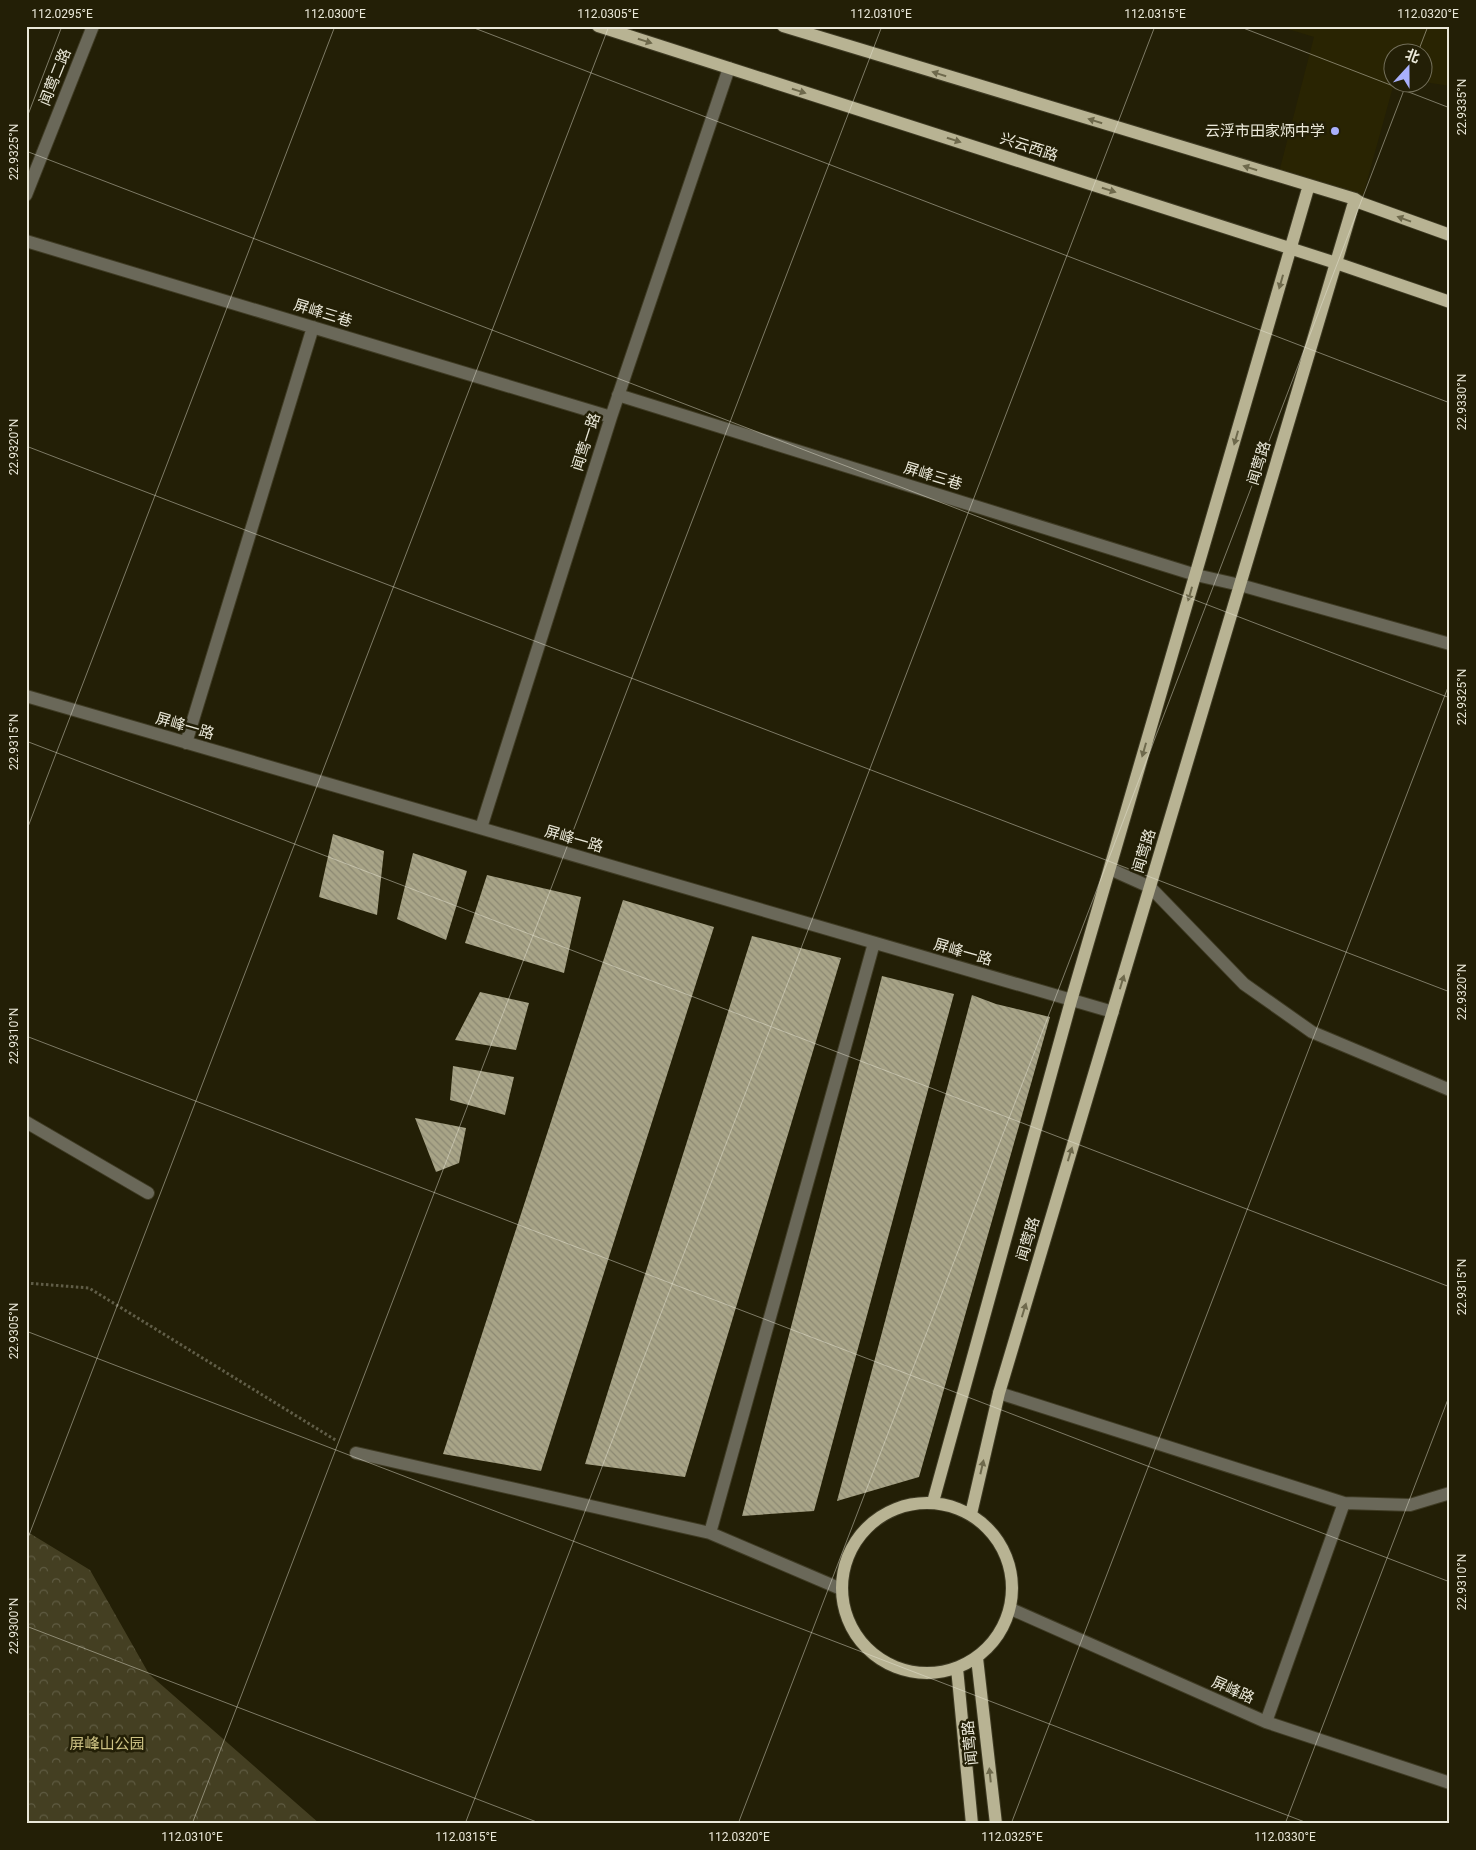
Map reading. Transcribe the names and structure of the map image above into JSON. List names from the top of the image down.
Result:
{
  "streets": {
    "main road": ["兴云西路", "闻莺路"],
    "street": [
      "闻莺二路",
      "屏峰三巷",
      "闻莺一路",
      "屏峰一路",
      "屏峰路"
    ]
  },
  "crossings": [
    ["兴云西路", "闻莺一路"],
    ["兴云西路", "闻莺路"],
    ["屏峰三巷", "闻莺一路"],
    ["屏峰三巷", "闻莺路"],
    ["闻莺一路", "屏峰一路"],
    ["闻莺路", "屏峰一路"],
    ["闻莺路", "屏峰路"]
  ],
  "parks": ["屏峰山公园"],
  "places": ["云浮市田家炳中学"],
  "north": "top",
  "coordinates": [
    "112.0295°E",
    "112.0300°E",
    "112.0305°E",
    "112.0310°E",
    "112.0315°E",
    "112.0320°E",
    "22.9335°N",
    "22.9325°N",
    "22.9330°N",
    "22.9320°N",
    "22.9315°N",
    "22.9310°N",
    "22.9305°N",
    "22.9300°N",
    "112.0325°E",
    "112.0330°E"
  ]
}
